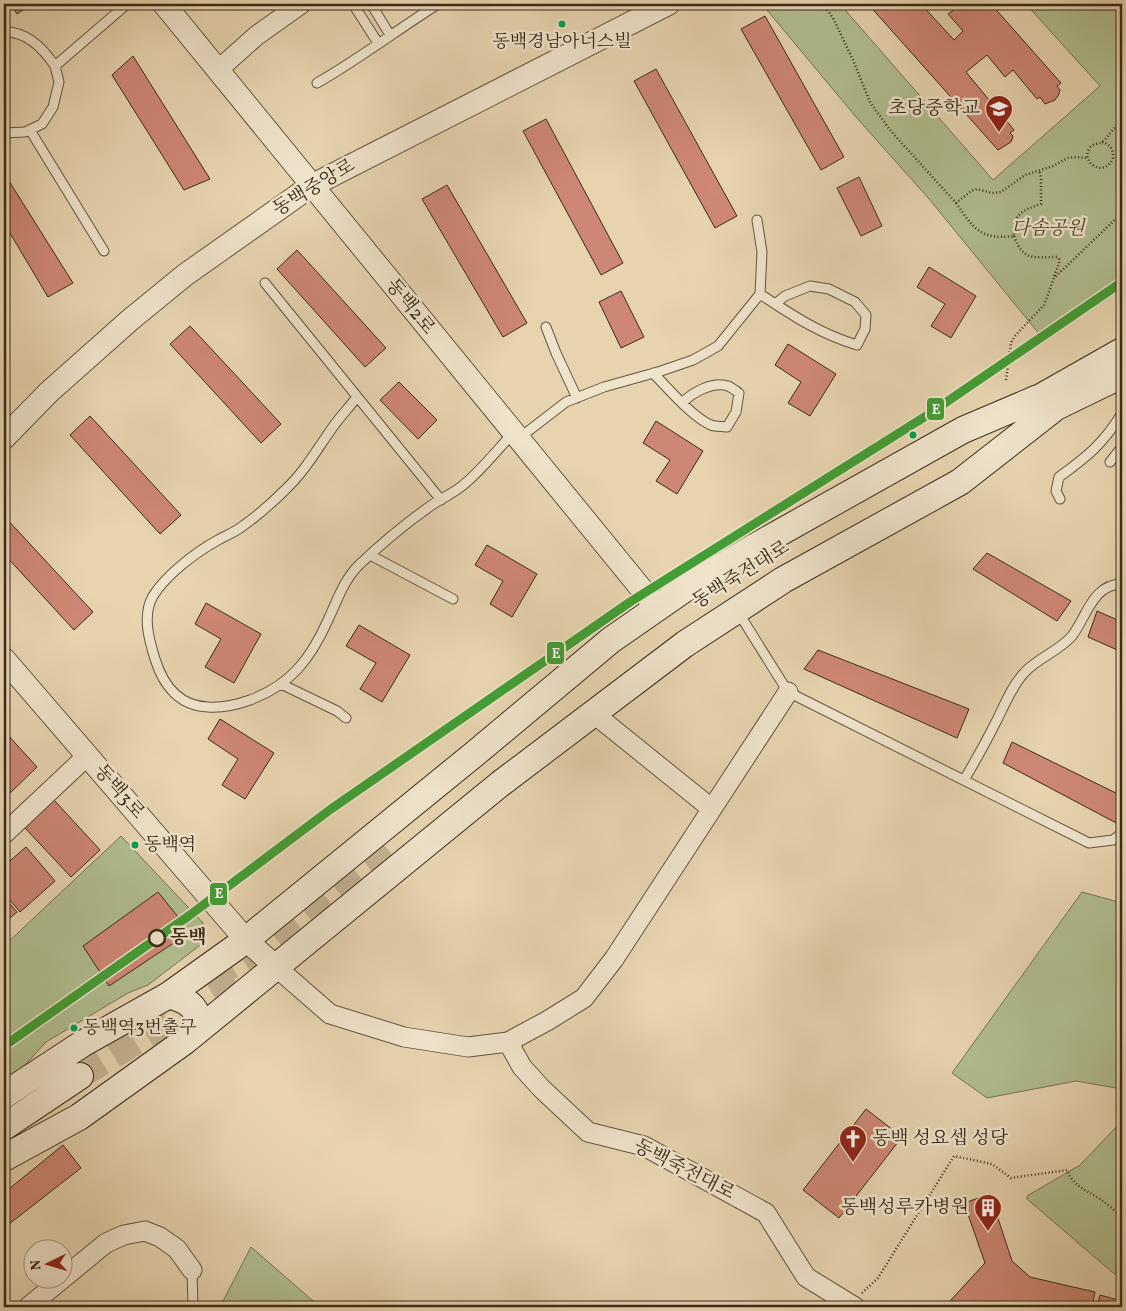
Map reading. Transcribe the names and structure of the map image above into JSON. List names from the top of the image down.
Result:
{
  "streets": {
    "main road": ["동백죽전대로"],
    "street": ["동백중앙로", "동백2로", "동백3로"]
  },
  "crossings": [
    ["동백중앙로", "동백2로"]
  ],
  "parks": ["다솜공원"],
  "places": {
    "other": [
      "동백경남아너스빌",
      "동백역",
      "동백",
      "동백역3번출구"
    ],
    "school or university": ["초당중학교"],
    "church": ["동백 성요셉 성당"],
    "building": ["동백성루카병원"]
  },
  "lines": ["transit line E"],
  "north": "left"
}
